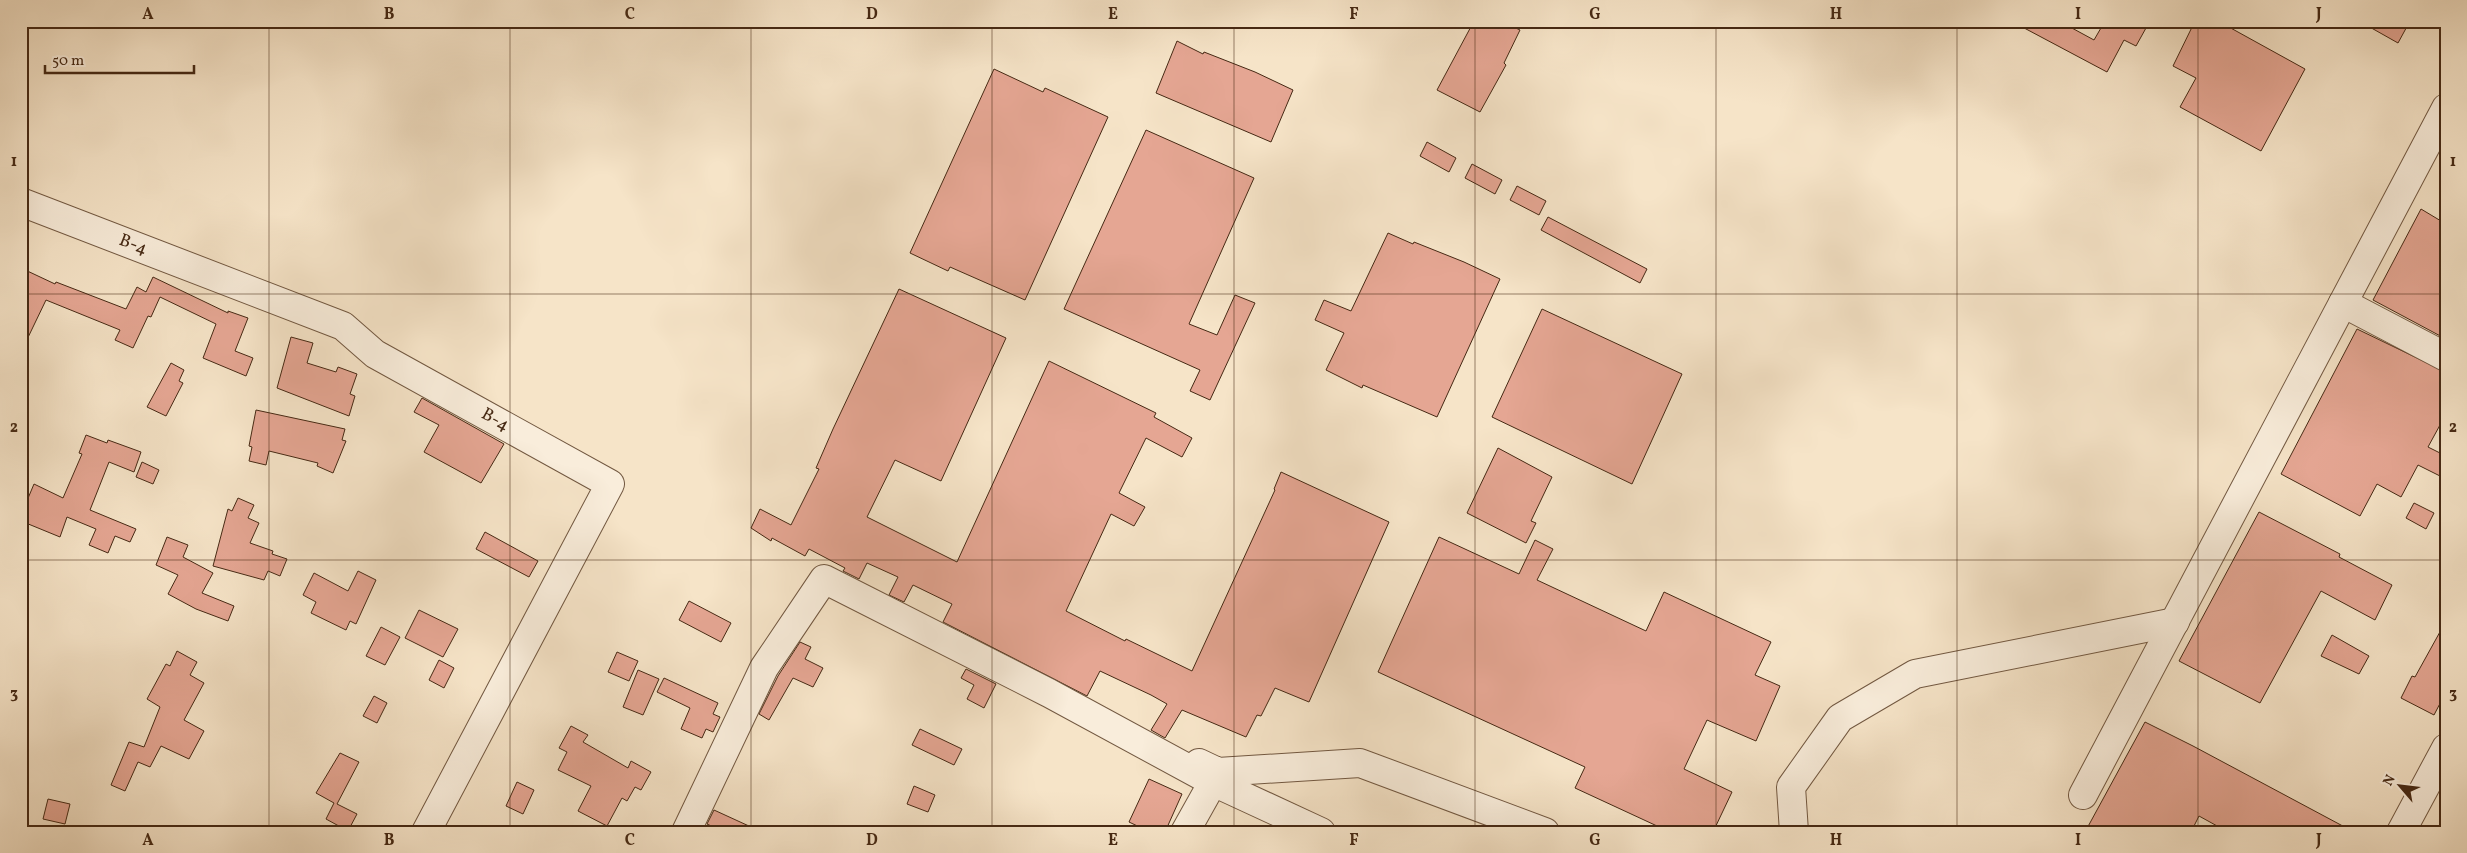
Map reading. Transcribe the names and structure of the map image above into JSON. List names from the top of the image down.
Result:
{
  "streets": {
    "street": ["B-4"]
  },
  "scale_bar": "50 m",
  "north": "top left",
  "grid": {
    "columns": [
      "A",
      "B",
      "C",
      "D",
      "E",
      "F",
      "G",
      "H",
      "I",
      "J"
    ],
    "rows": ["1", "2", "3"]
  }
}
